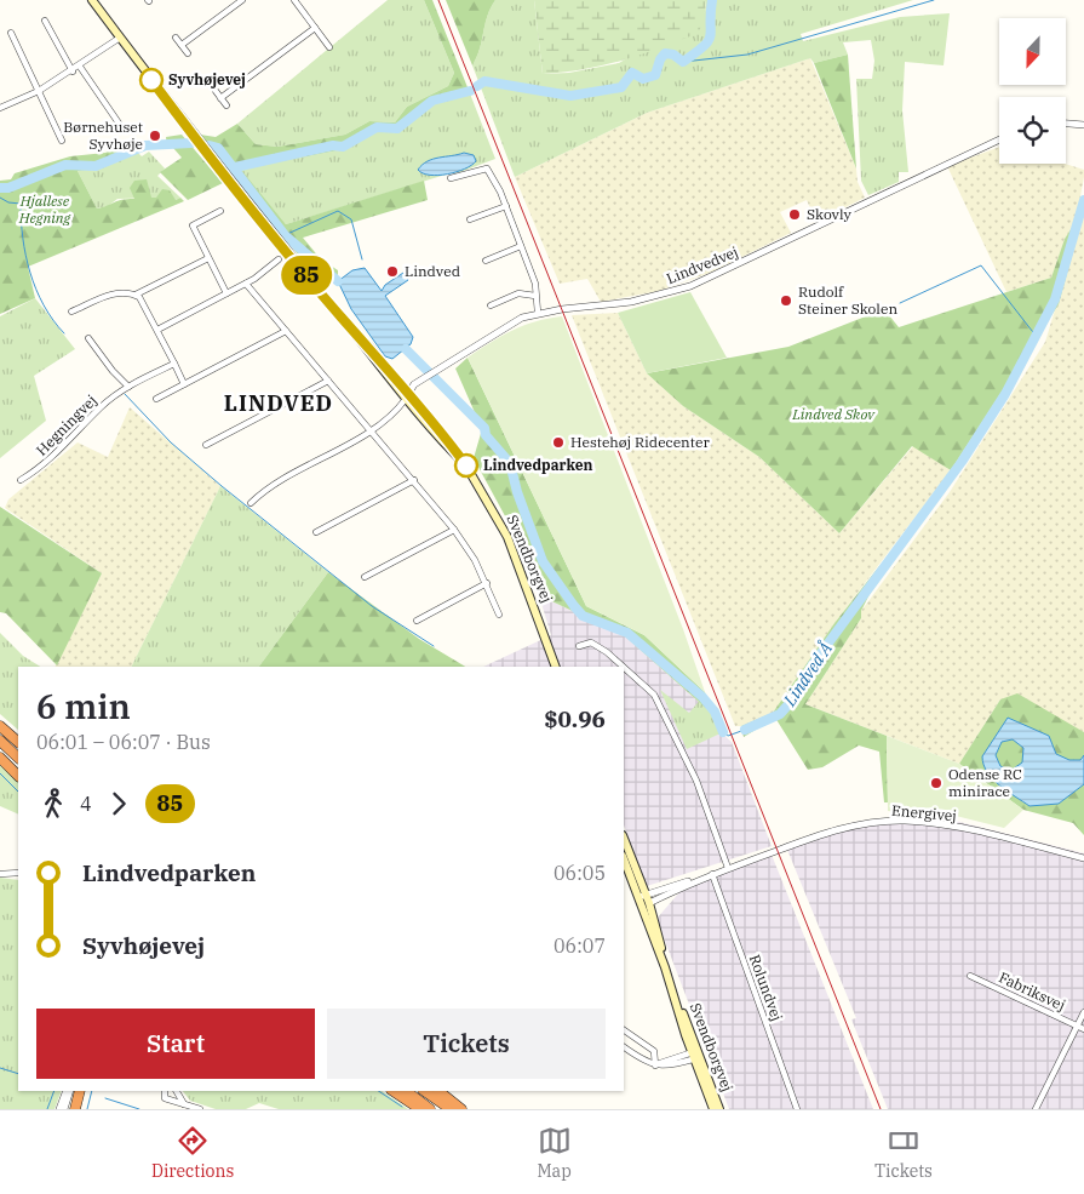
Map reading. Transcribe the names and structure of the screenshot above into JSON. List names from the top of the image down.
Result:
{
  "streets": {
    "main road": ["Svendborgvej"],
    "street": [
      "Lindvedvej",
      "Hegningvej",
      "Energivej",
      "Rolundvej",
      "Fabriksvej"
    ]
  },
  "crossings": [
    ["Lindvedvej", "Svendborgvej"],
    ["Svendborgvej", "Energivej"],
    ["Energivej", "Rolundvej"]
  ],
  "districts": ["LINDVED"],
  "water": ["Lindved Å"],
  "parks": ["Hjallese Hegning", "Lindved Skov"],
  "places": [
    "Syvhøjevej",
    "Børnehuset Syvhøje",
    "Skovly",
    "Lindved",
    "Rudolf Steiner Skolen",
    "Hestehøj Ridecenter",
    "Lindvedparken",
    "Odense RC minirace"
  ],
  "lines": ["bus line 85"],
  "north": "bottom",
  "page": {
    "on_map": "85",
    "heading": ["6 min", "06:01 – 06:07 · Bus", "$0.96"],
    "legs": ["4", "85"],
    "list": [
      {
        "name": "Lindvedparken",
        "value": "06:05"
      },
      {
        "name": "Syvhøjevej",
        "value": "06:07"
      }
    ],
    "buttons": ["Start", "Tickets"],
    "tabs": ["Directions", "Map", "Tickets"]
  }
}
